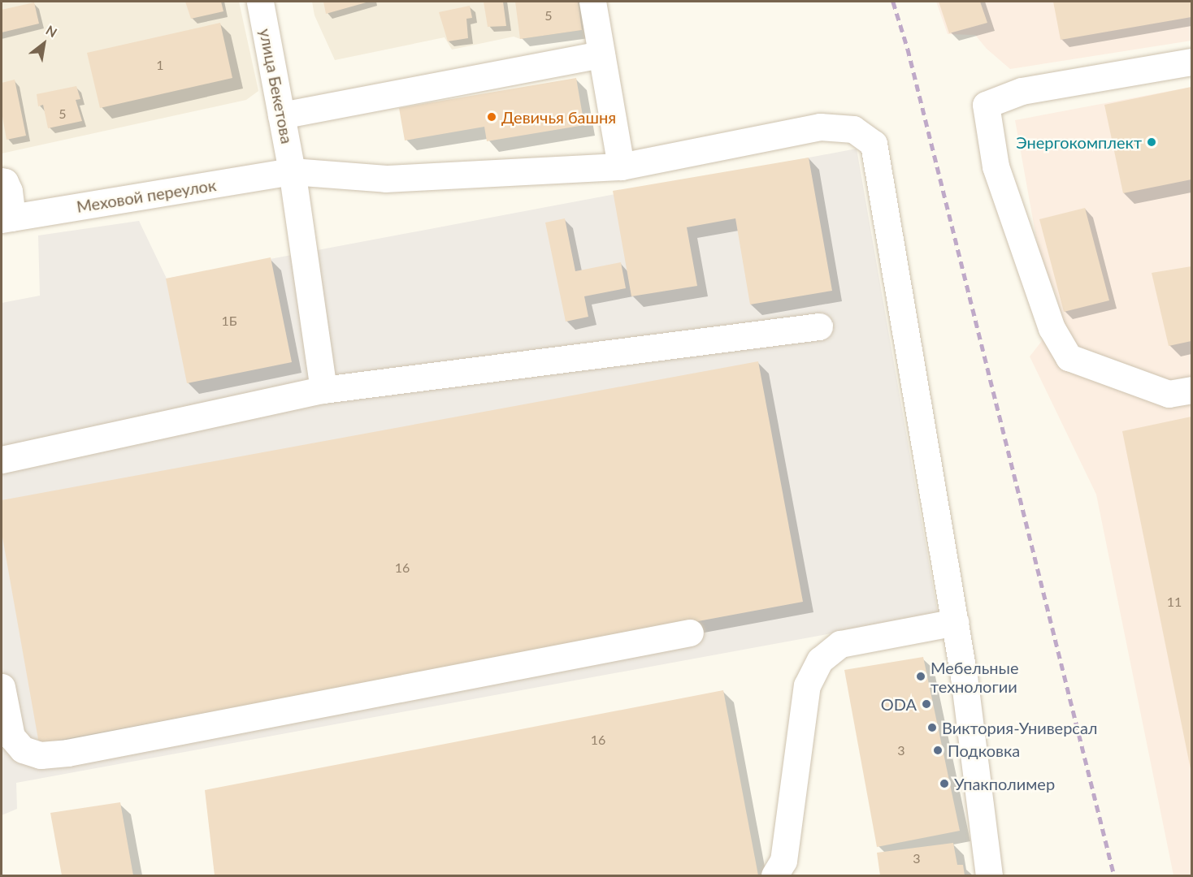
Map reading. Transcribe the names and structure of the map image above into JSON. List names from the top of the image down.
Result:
{
  "streets": {
    "street": ["улица Бекетова", "Меховой переулок"]
  },
  "crossings": [
    ["улица Бекетова", "Меховой переулок"]
  ],
  "places": [
    "Девичья башня",
    "Энергокомплект",
    "Мебельные технологии",
    "ODA",
    "Виктория-Универсал",
    "Подковка",
    "Упакполимер"
  ],
  "house_numbers": [
    "5",
    "1",
    "5",
    "1Б",
    "16",
    "11",
    "16",
    "3",
    "3"
  ],
  "north": "top right"
}
